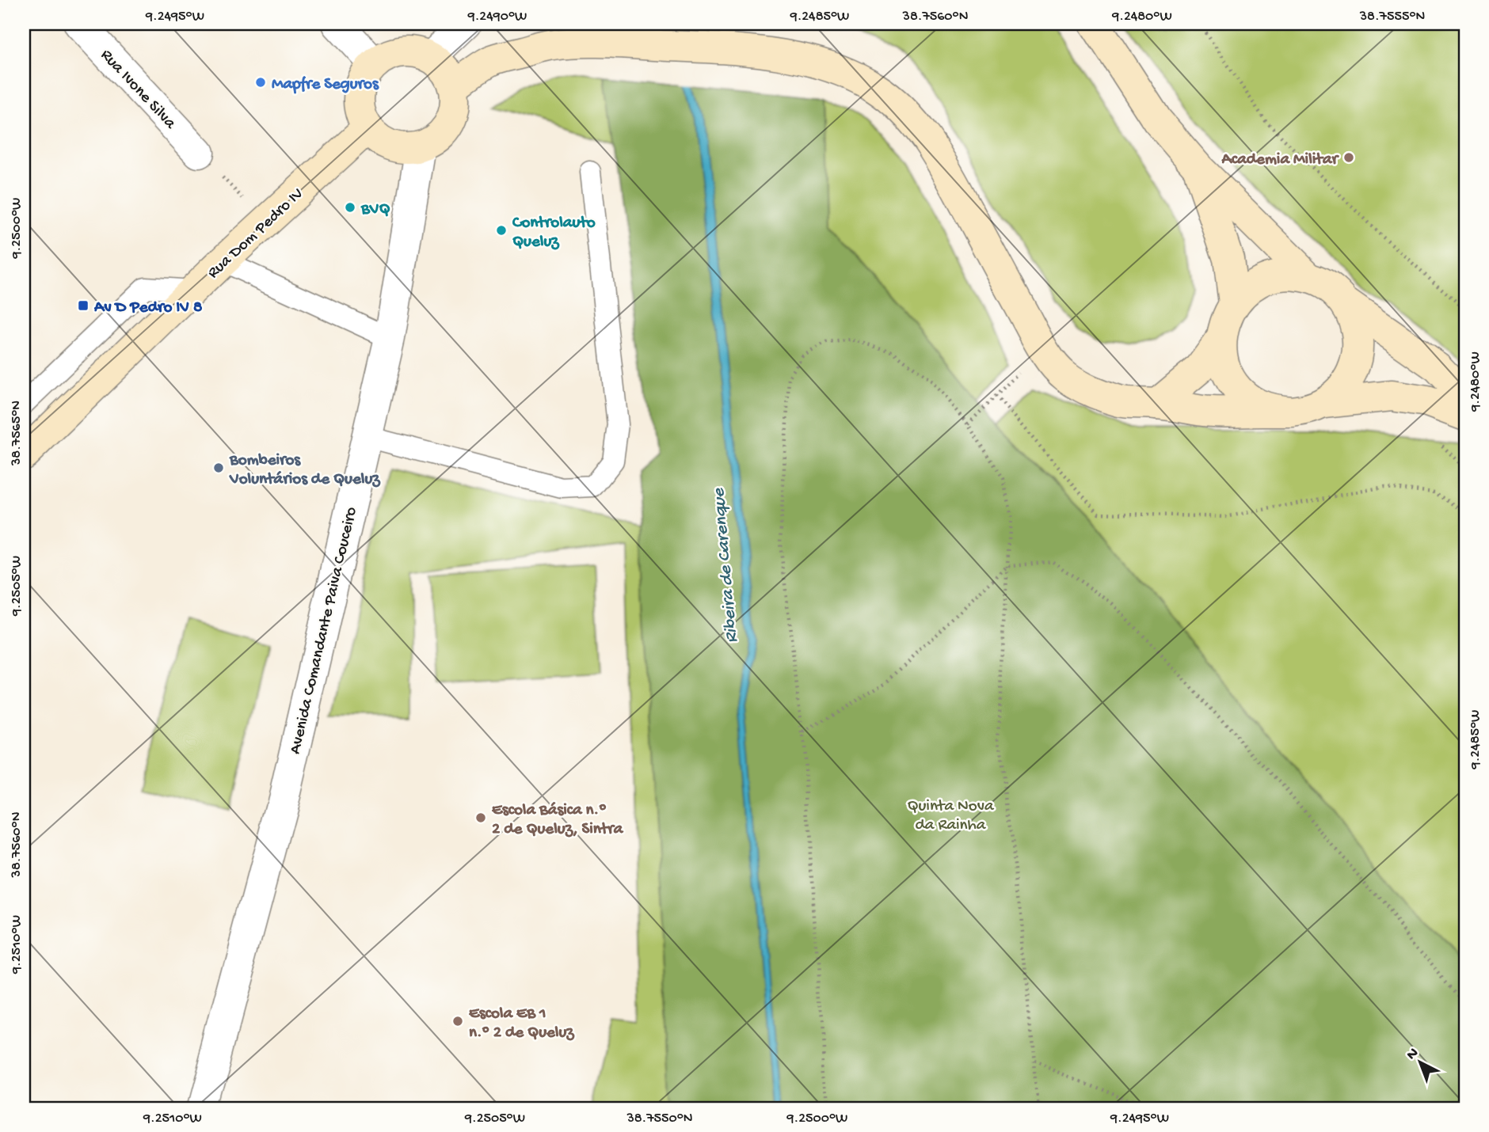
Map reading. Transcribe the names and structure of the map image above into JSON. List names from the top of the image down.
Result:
{
  "streets": {
    "street": ["Rua Ivone Silva", "Rua Dom Pedro IV", "Avenida Comandante Paiva Couceiro"]
  },
  "crossings": [
    ["Rua Dom Pedro IV", "Avenida Comandante Paiva Couceiro"]
  ],
  "water": ["Ribeira de Carenque"],
  "parks": ["Quinta Nova da Rainha"],
  "places": {
    "other": [
      "Mapfre Seguros",
      "Academia Militar",
      "BVQ",
      "Controlauto Queluz",
      "Bombeiros Voluntários de Queluz",
      "Escola Básica n.º 2 de Queluz, Sintra",
      "Escola EB 1 n.º 2 de Queluz"
    ],
    "transit": ["Av D Pedro IV 8"]
  },
  "north": "top left",
  "coordinates": [
    "9.2495°W",
    "9.2490°W",
    "9.2485°W",
    "38.7560°N",
    "9.2480°W",
    "38.7555°N",
    "9.2500°W",
    "38.7565°N",
    "9.2505°W",
    "9.2510°W",
    "38.7550°N"
  ]
}
